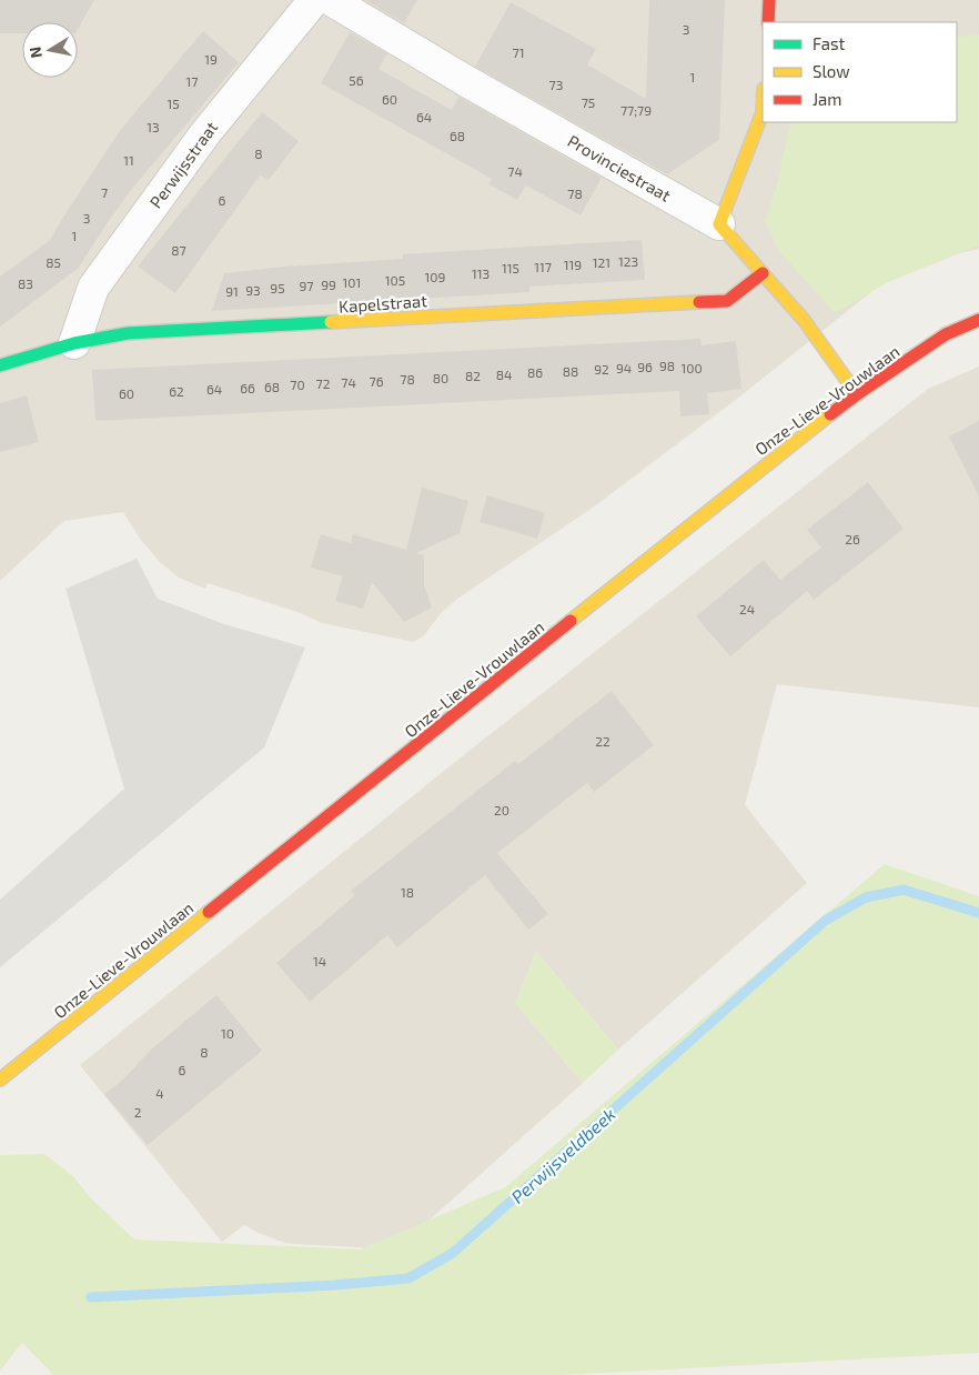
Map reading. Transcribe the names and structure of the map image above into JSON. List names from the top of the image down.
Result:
{
  "streets": {
    "main road": ["Provinciestraat", "Kapelstraat", "Onze-Lieve-Vrouwlaan"],
    "street": ["Perwijsstraat"]
  },
  "crossings": [
    ["Perwijsstraat", "Kapelstraat"],
    ["Provinciestraat", "Kapelstraat"],
    ["Provinciestraat", "Onze-Lieve-Vrouwlaan"]
  ],
  "water": ["Perwijsveldbeek"],
  "house_numbers": [
    "3",
    "71",
    "19",
    "1",
    "56",
    "17",
    "73",
    "60",
    "75",
    "15",
    "77;79",
    "64",
    "13",
    "68",
    "8",
    "11",
    "74",
    "7",
    "78",
    "6",
    "3",
    "1",
    "87",
    "123",
    "85",
    "121",
    "119",
    "117",
    "115",
    "113",
    "109",
    "105",
    "101",
    "83",
    "99",
    "97",
    "95",
    "93",
    "91",
    "98",
    "96",
    "94",
    "100",
    "92",
    "88",
    "86",
    "84",
    "82",
    "80",
    "78",
    "76",
    "74",
    "72",
    "70",
    "68",
    "66",
    "64",
    "62",
    "60",
    "26",
    "24",
    "22",
    "20",
    "18",
    "14",
    "10",
    "8",
    "6",
    "4",
    "2"
  ],
  "legend": ["Fast", "Slow", "Jam"],
  "north": "left"
}
